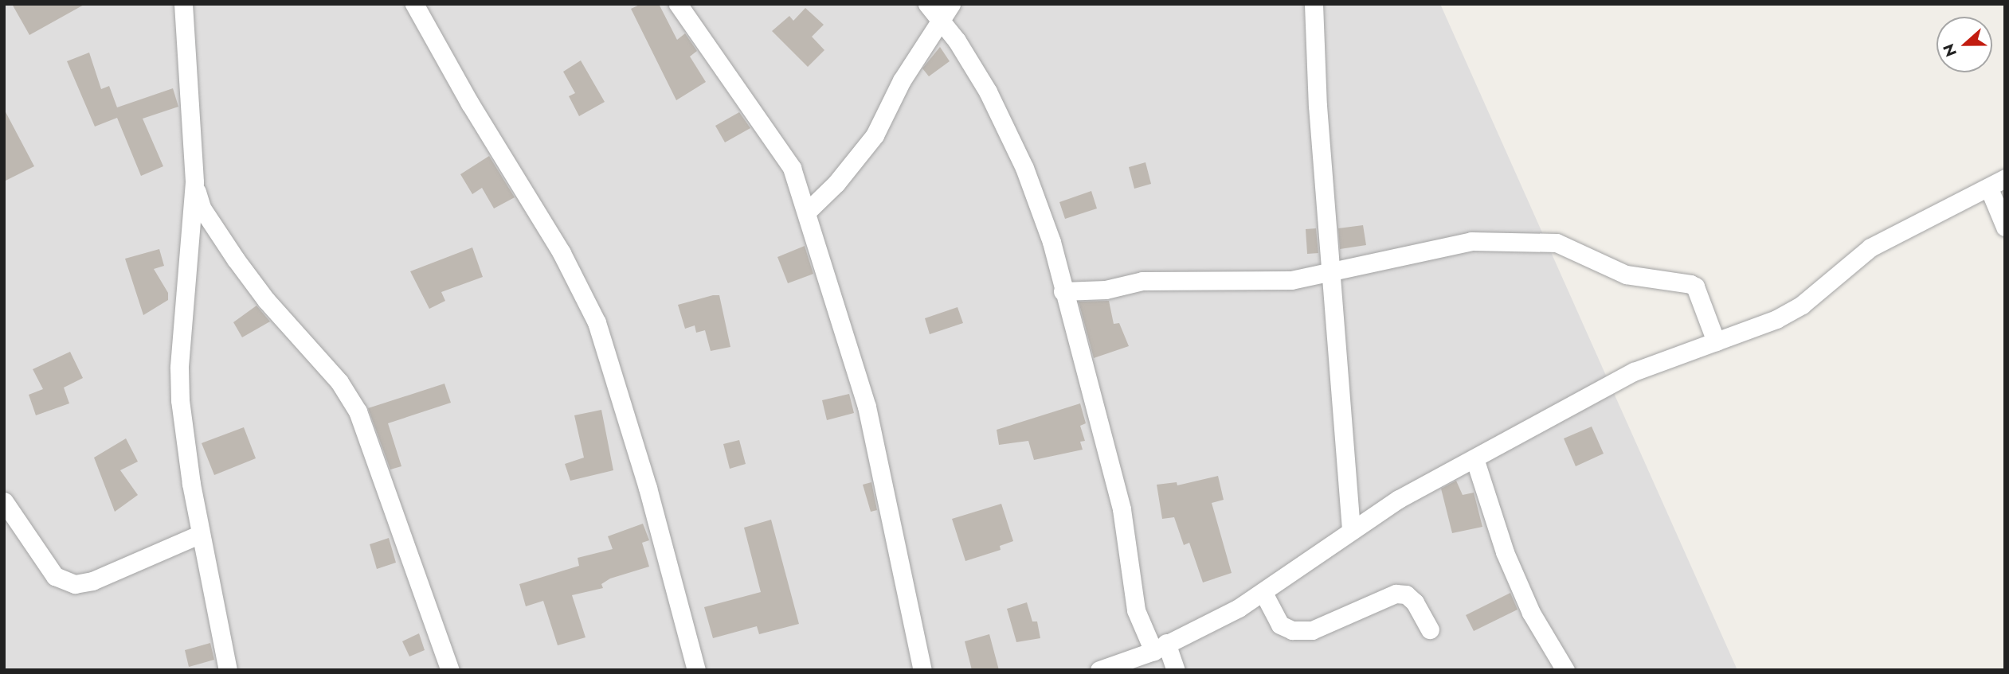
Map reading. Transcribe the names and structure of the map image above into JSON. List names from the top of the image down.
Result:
{
  "north": "left"
}
